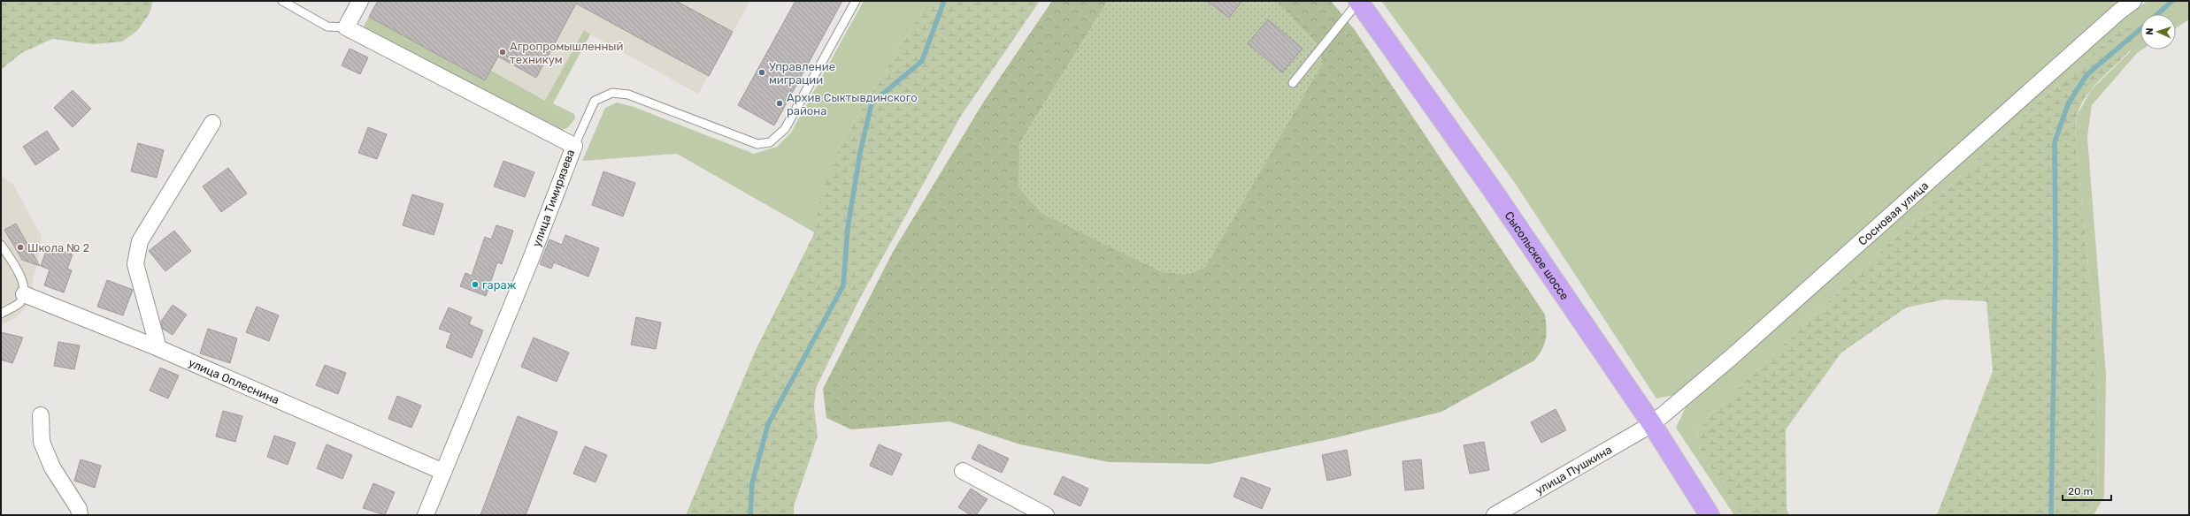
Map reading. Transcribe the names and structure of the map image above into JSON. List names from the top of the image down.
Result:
{
  "streets": {
    "highway": ["Сысольское шоссе"],
    "street": [
      "улица Тимирязева",
      "Сосновая улица",
      "улица Оплеснина",
      "улица Пушкина"
    ]
  },
  "crossings": [
    ["улица Тимирязева", "улица Оплеснина"],
    ["Сосновая улица", "Сысольское шоссе"],
    ["Сосновая улица", "улица Пушкина"],
    ["Сысольское шоссе", "улица Пушкина"]
  ],
  "places": [
    "Агропромышленный техникум",
    "Управление миграции",
    "Архив Сыктывдинского района",
    "Школа № 2",
    "гараж"
  ],
  "scale_bar": "20 m",
  "north": "left"
}
